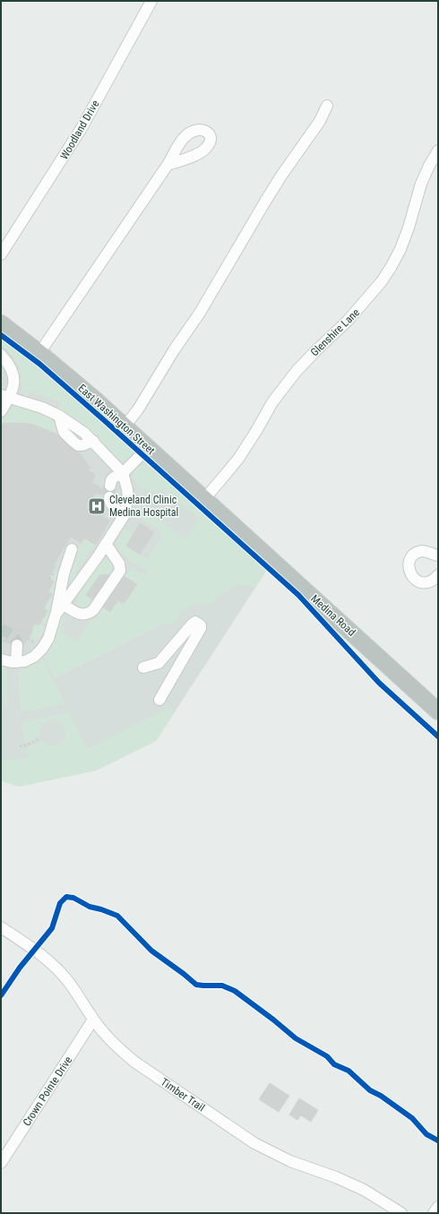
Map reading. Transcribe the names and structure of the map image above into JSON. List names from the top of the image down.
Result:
{
  "streets": {
    "highway": ["East Washington Street", "Medina Road"],
    "street": [
      "Woodland Drive",
      "Glenshire Lane",
      "Crown Pointe Drive",
      "Timber Trail"
    ]
  },
  "crossings": [
    ["Glenshire Lane", "East Washington Street"],
    ["East Washington Street", "Medina Road"],
    ["Crown Pointe Drive", "Timber Trail"]
  ],
  "places": {
    "hospital": ["Cleveland Clinic Medina Hospital"]
  }
}
